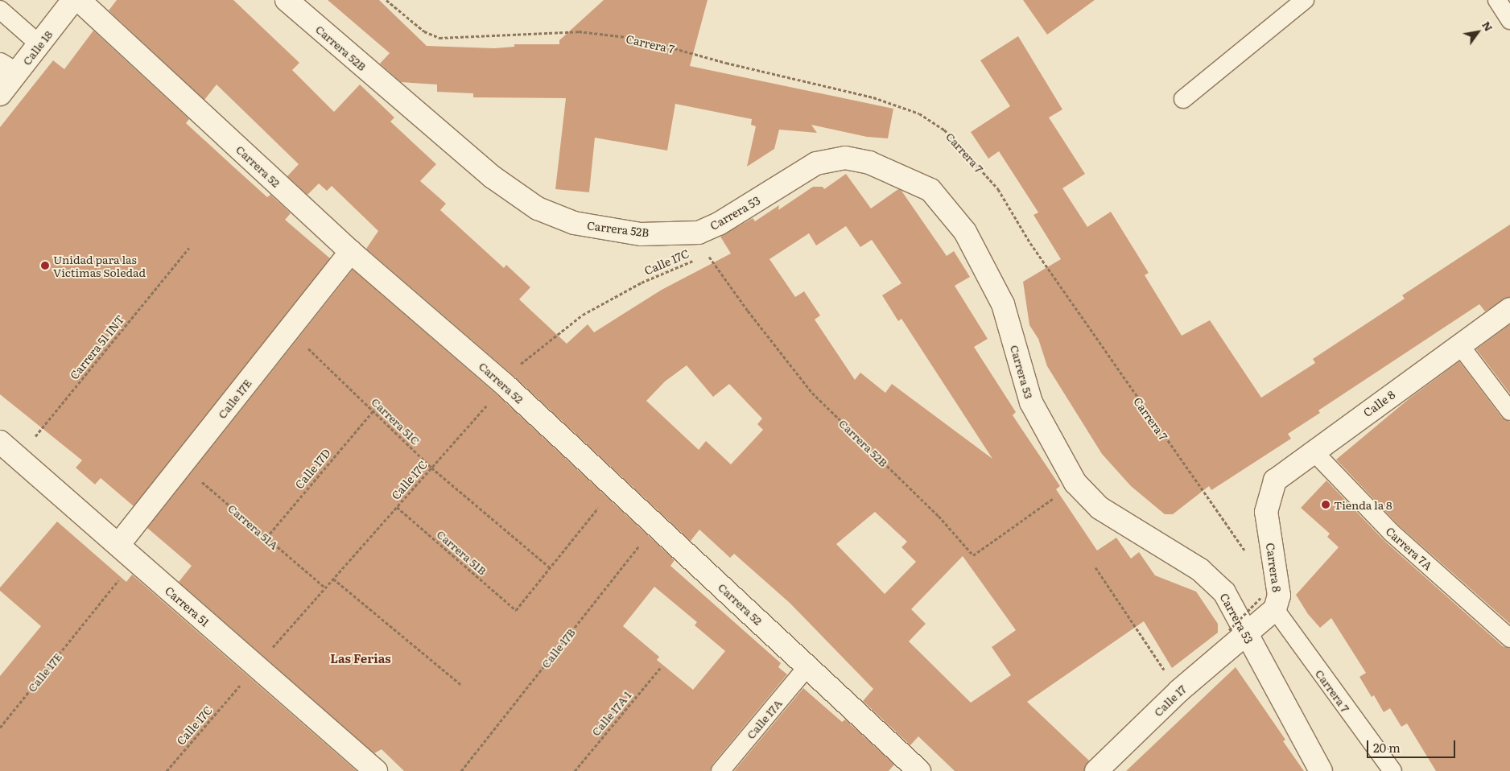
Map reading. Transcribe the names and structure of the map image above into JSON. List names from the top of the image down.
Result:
{
  "streets": {
    "street": [
      "Calle 18",
      "Carrera 52B",
      "Carrera 52",
      "Carrera 53",
      "Calle 17E",
      "Calle 8",
      "Carrera 8",
      "Carrera 51",
      "Calle 17"
    ],
    "lane": ["Carrera 7", "Carrera 7A", "Calle 17A"],
    "path": [
      "Calle 17C",
      "Carrera 51 INT",
      "Carrera 51C",
      "Calle 17D",
      "Carrera 51A",
      "Carrera 51B",
      "Calle 17B",
      "Calle 17A 1"
    ]
  },
  "crossings": [
    ["Carrera 7", "Carrera 8"],
    ["Carrera 52B", "Carrera 53"],
    ["Carrera 52B", "Calle 17C"],
    ["Carrera 52", "Calle 17C"],
    ["Carrera 52", "Calle 17E"],
    ["Carrera 52", "Calle 17B"],
    ["Carrera 52", "Calle 17A"],
    ["Carrera 53", "Calle 17"],
    ["Calle 17C", "Carrera 51C"],
    ["Calle 17C", "Carrera 51A"],
    ["Calle 17C", "Carrera 51B"],
    ["Calle 17C", "Carrera 51"],
    ["Carrera 51 INT", "Carrera 51"],
    ["Calle 17E", "Carrera 51C"],
    ["Calle 17E", "Carrera 51A"],
    ["Calle 17E", "Carrera 51"],
    ["Calle 8", "Carrera 7A"],
    ["Calle 8", "Carrera 8"],
    ["Carrera 51C", "Calle 17D"],
    ["Carrera 51C", "Carrera 51B"],
    ["Calle 17D", "Carrera 51A"]
  ],
  "districts": ["Las Ferias"],
  "places": ["Unidad para las Víctimas Soledad", "Tienda la 8"],
  "scale_bar": "20 m",
  "north": "top right"
}
